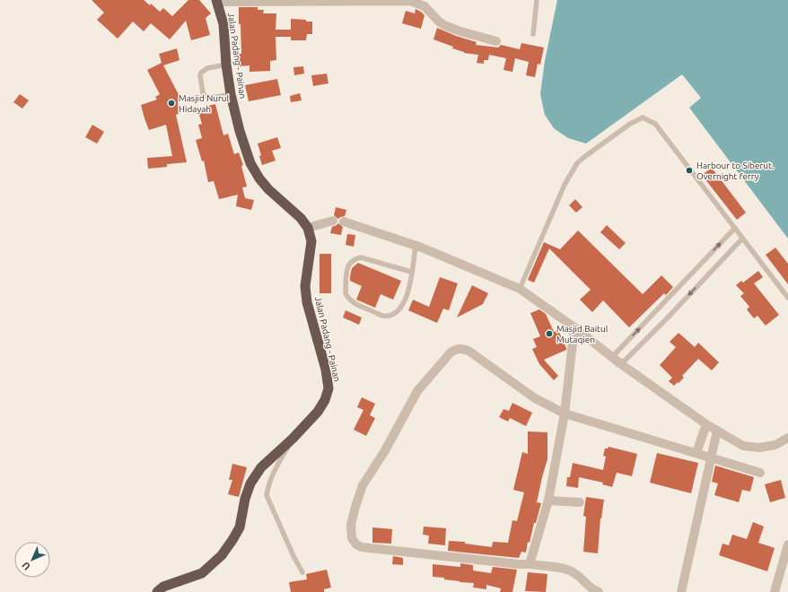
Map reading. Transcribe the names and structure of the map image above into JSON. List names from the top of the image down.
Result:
{
  "streets": {
    "highway": ["Jalan Padang - Painan"]
  },
  "places": ["Masjid Nurul Hidayah", "Harbour to Siberut. Overnight ferry", "Masjid Baitul Mutaqien"],
  "north": "bottom left"
}
